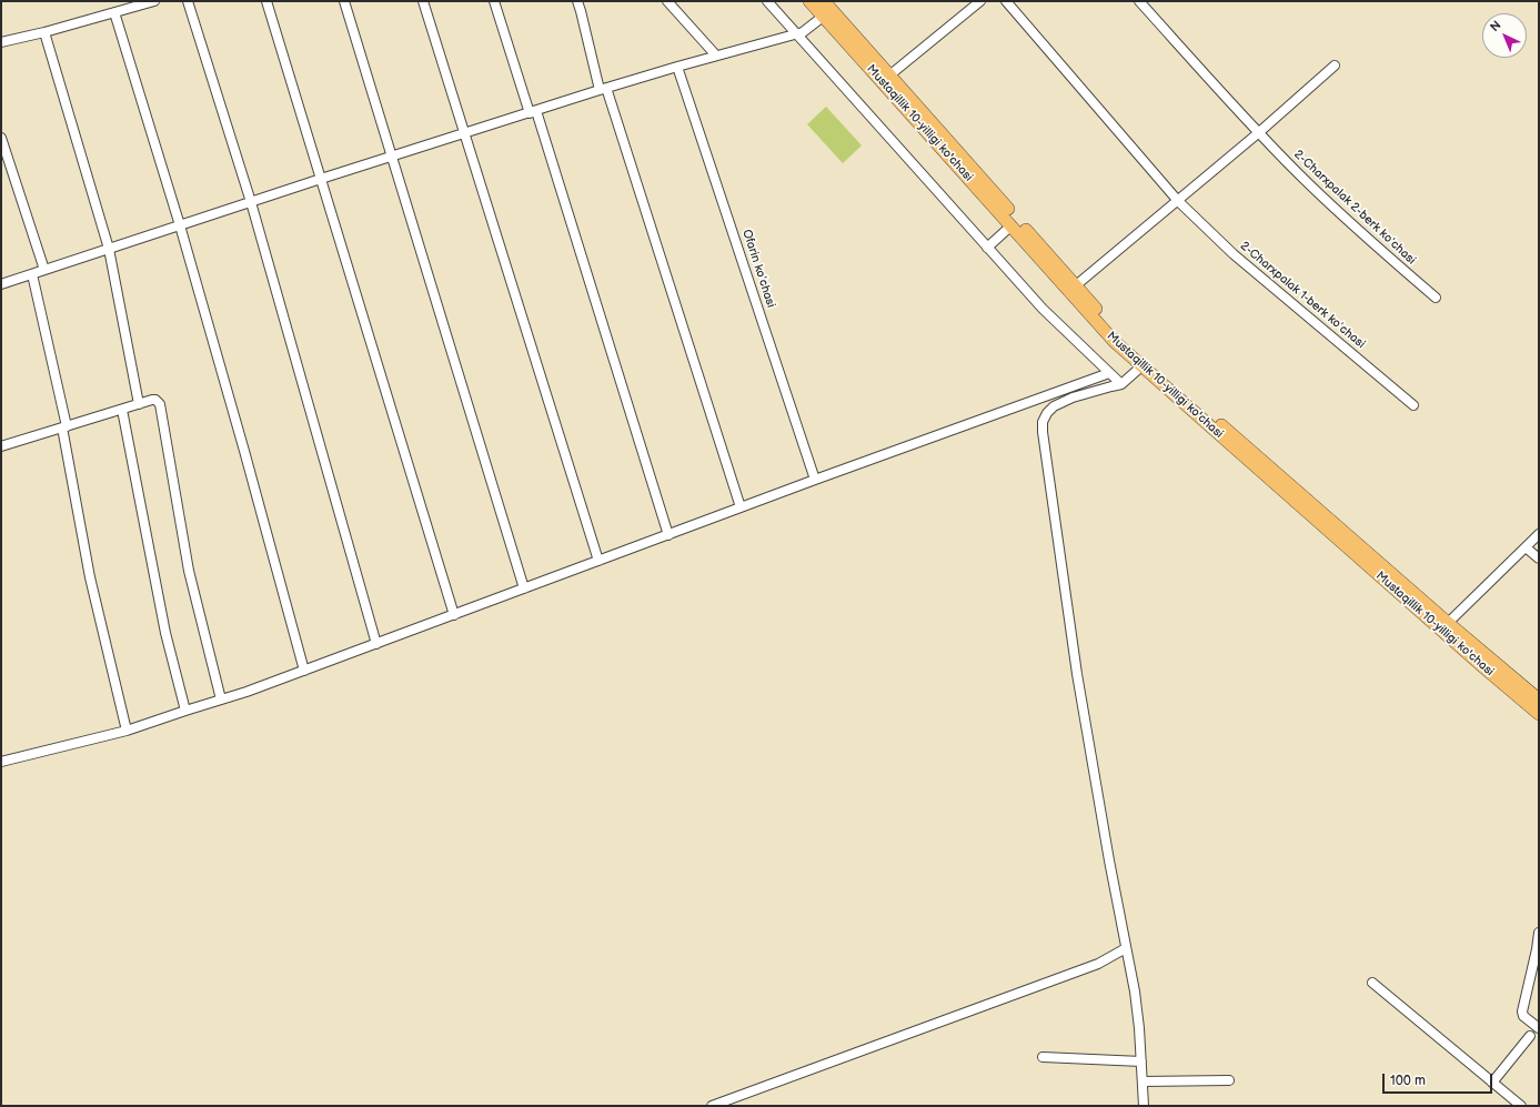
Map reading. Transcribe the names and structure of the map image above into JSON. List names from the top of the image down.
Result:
{
  "streets": {
    "main road": ["Mustaqillik 10-yilligi ko'chasi"],
    "street": ["2-Charxpalak 2-berk koʻchasi", "Ofarin koʻchasi", "2-Charxpalak 1-berk koʻchasi"]
  },
  "scale_bar": "100 m",
  "north": "top left"
}
